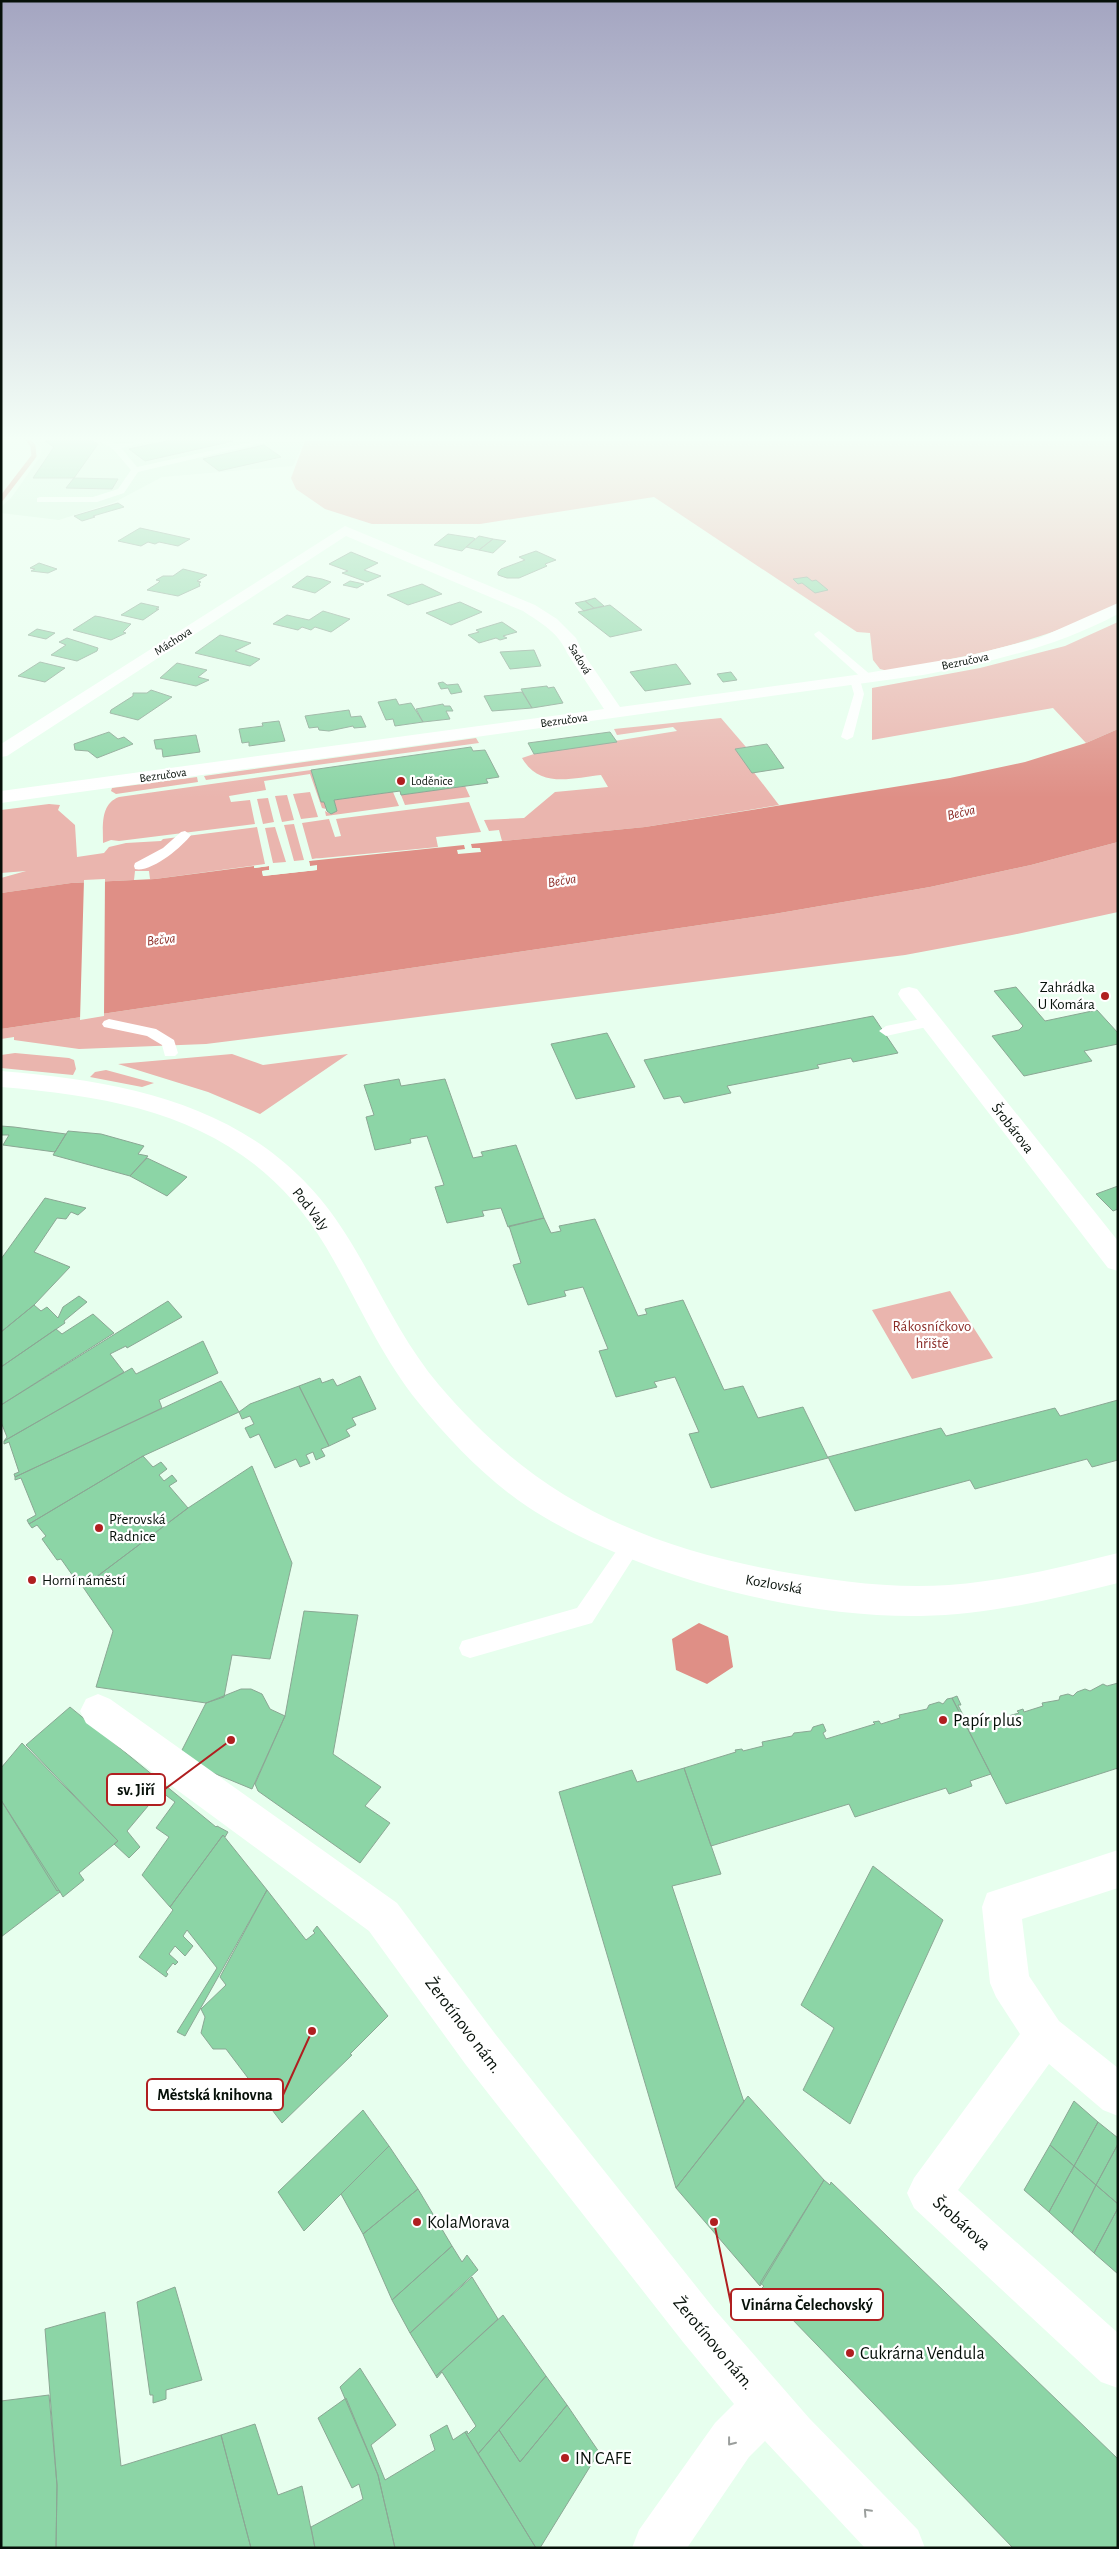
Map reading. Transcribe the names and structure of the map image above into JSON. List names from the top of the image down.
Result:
{
  "streets": {
    "street": [
      "Máchova",
      "Sadová",
      "Bezručova",
      "Šrobárova",
      "Pod Valy",
      "Kozlovská",
      "Žerotínovo nám."
    ]
  },
  "crossings": [
    ["Sadová", "Bezručova"],
    ["Pod Valy", "Kozlovská"]
  ],
  "water": ["Bečva"],
  "parks": ["Rákosníčkovo hřiště"],
  "places": [
    "Loděnice",
    "Zahrádka U Komára",
    "Přerovská Radnice",
    "Horní náměstí",
    "Papír plus",
    "sv. Jiří",
    "Městská knihovna",
    "KolaMorava",
    "Vinárna Čelechovský",
    "Cukrárna Vendula",
    "IN CAFE"
  ]
}
